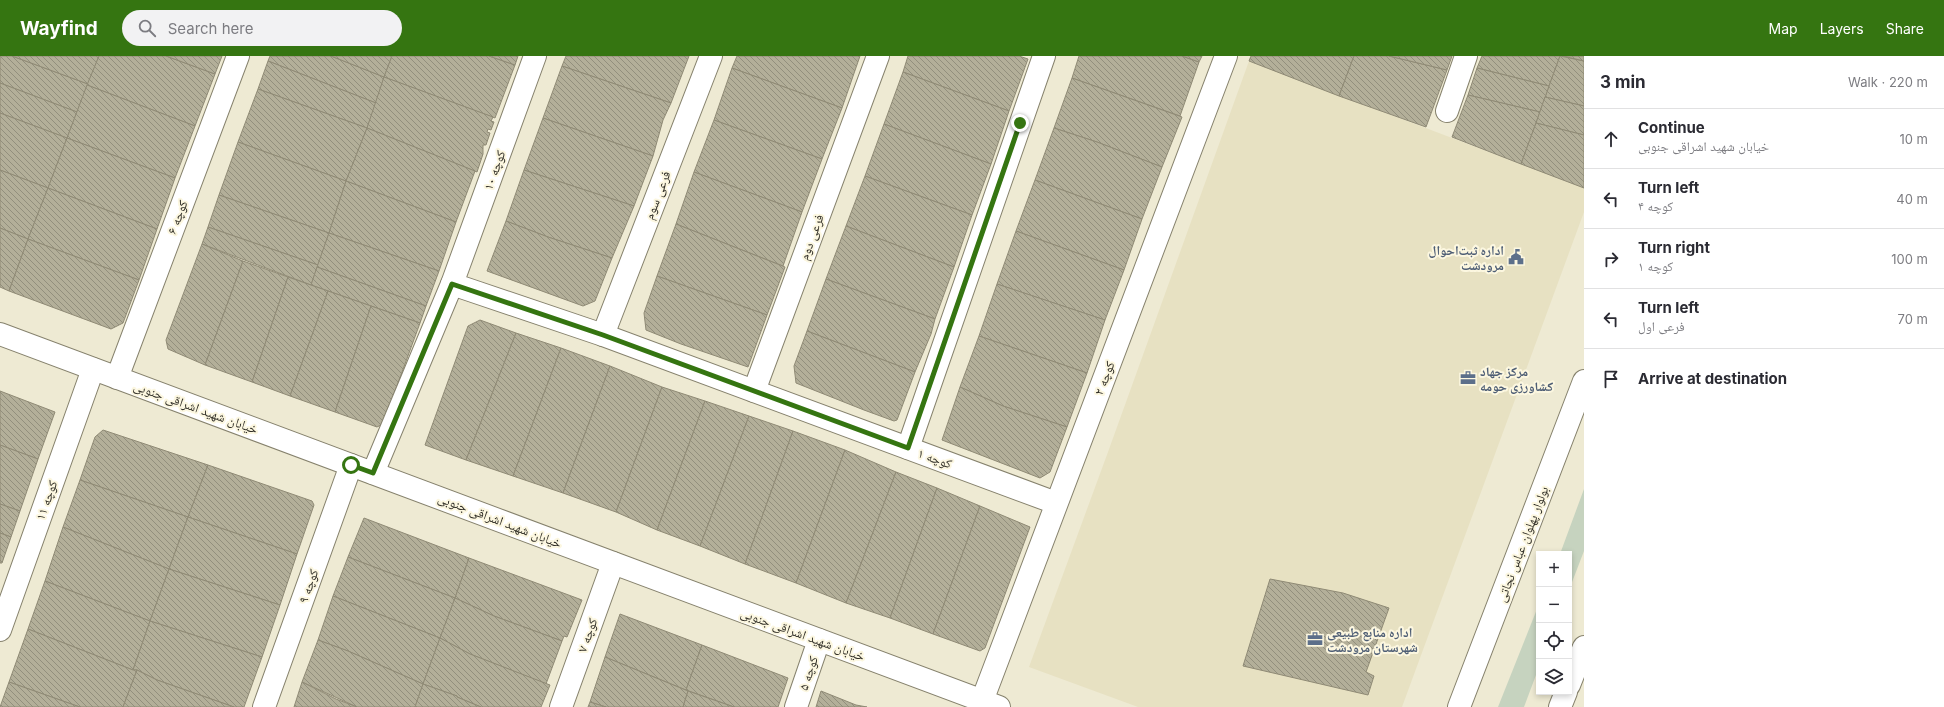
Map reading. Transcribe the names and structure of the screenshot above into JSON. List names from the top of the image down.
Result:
{
  "streets": {
    "street": [
      "کوچه ۱۰",
      "فرعی سوم",
      "کوچه ۶",
      "فرعی دوم",
      "کوچه ۲",
      "خیابان شهید اشراقی جنوبی",
      "کوچه ۱",
      "کوچه ۱۱",
      "بولوار پهلوان عباس نجاتی",
      "کوچه ۹",
      "کوچه ۷",
      "کوچه ۵"
    ]
  },
  "crossings": [
    ["کوچه ۱۰", "خیابان شهید اشراقی جنوبی"],
    ["کوچه ۱۰", "کوچه ۱"],
    ["فرعی سوم", "کوچه ۱"],
    ["کوچه ۶", "خیابان شهید اشراقی جنوبی"],
    ["فرعی دوم", "کوچه ۱"],
    ["کوچه ۲", "خیابان شهید اشراقی جنوبی"],
    ["کوچه ۲", "کوچه ۱"],
    ["خیابان شهید اشراقی جنوبی", "کوچه ۱۱"],
    ["خیابان شهید اشراقی جنوبی", "کوچه ۹"],
    ["خیابان شهید اشراقی جنوبی", "کوچه ۷"],
    ["خیابان شهید اشراقی جنوبی", "کوچه ۵"]
  ],
  "places": {
    "public building": ["اداره ثبت‌احوال مرودشت"],
    "office": ["مرکز جهاد کشاورزی حومه", "اداره منابع طبیعی شهرستان مرودشت"]
  },
  "page": {
    "header": "Wayfind",
    "search": "Search here",
    "nav": ["Map", "Layers", "Share"],
    "heading": ["3 min", "Walk · 220 m"],
    "list": [
      ["Continue", "خیابان شهید اشراقی جنوبی", "10 m"],
      ["Turn left", "کوچه ۴", "40 m"],
      ["Turn right", "کوچه ۱", "100 m"],
      ["Turn left", "فرعی اول", "70 m"],
      "Arrive at destination"
    ],
    "map_buttons": ["+", "−"]
  }
}
